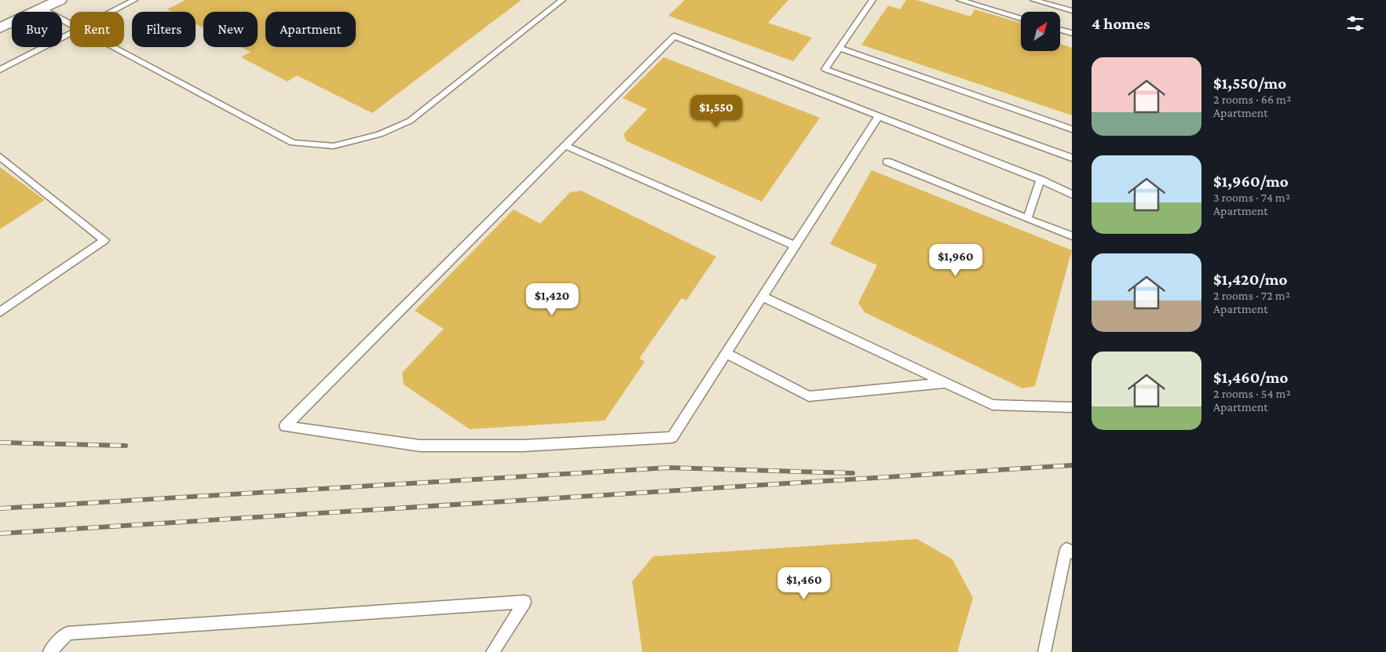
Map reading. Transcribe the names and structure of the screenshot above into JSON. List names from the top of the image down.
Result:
{
  "north": "top right",
  "page": {
    "heading": "4 homes",
    "chip": [
      "Buy",
      "Rent",
      "Filters",
      "New",
      "Apartment"
    ],
    "list": [
      {
        "name": "$1,550/mo",
        "note": "2 rooms · 66 m² · Apartment"
      },
      {
        "name": "$1,960/mo",
        "note": "3 rooms · 74 m² · Apartment"
      },
      {
        "name": "$1,420/mo",
        "note": "2 rooms · 72 m² · Apartment"
      },
      {
        "name": "$1,460/mo",
        "note": "2 rooms · 54 m² · Apartment"
      }
    ],
    "price": [
      "$1,550",
      "$1,960",
      "$1,420",
      "$1,460"
    ]
  }
}
